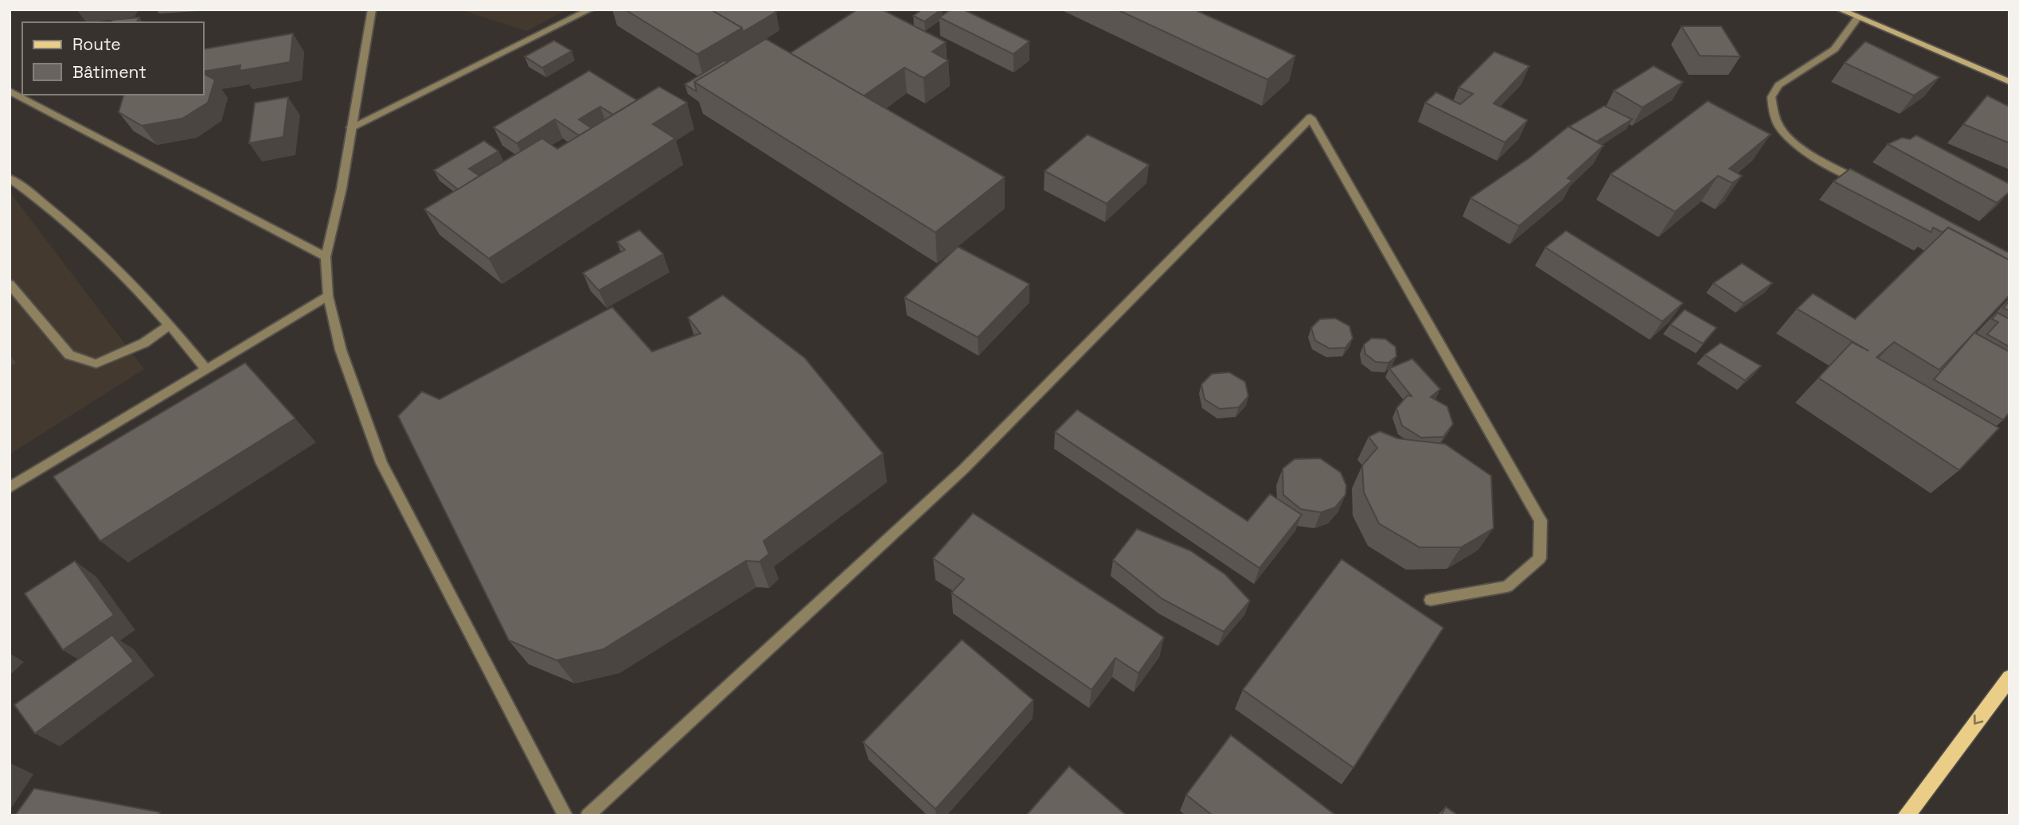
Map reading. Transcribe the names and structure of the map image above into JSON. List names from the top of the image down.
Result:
{
  "legend": ["Route", "Bâtiment"]
}
